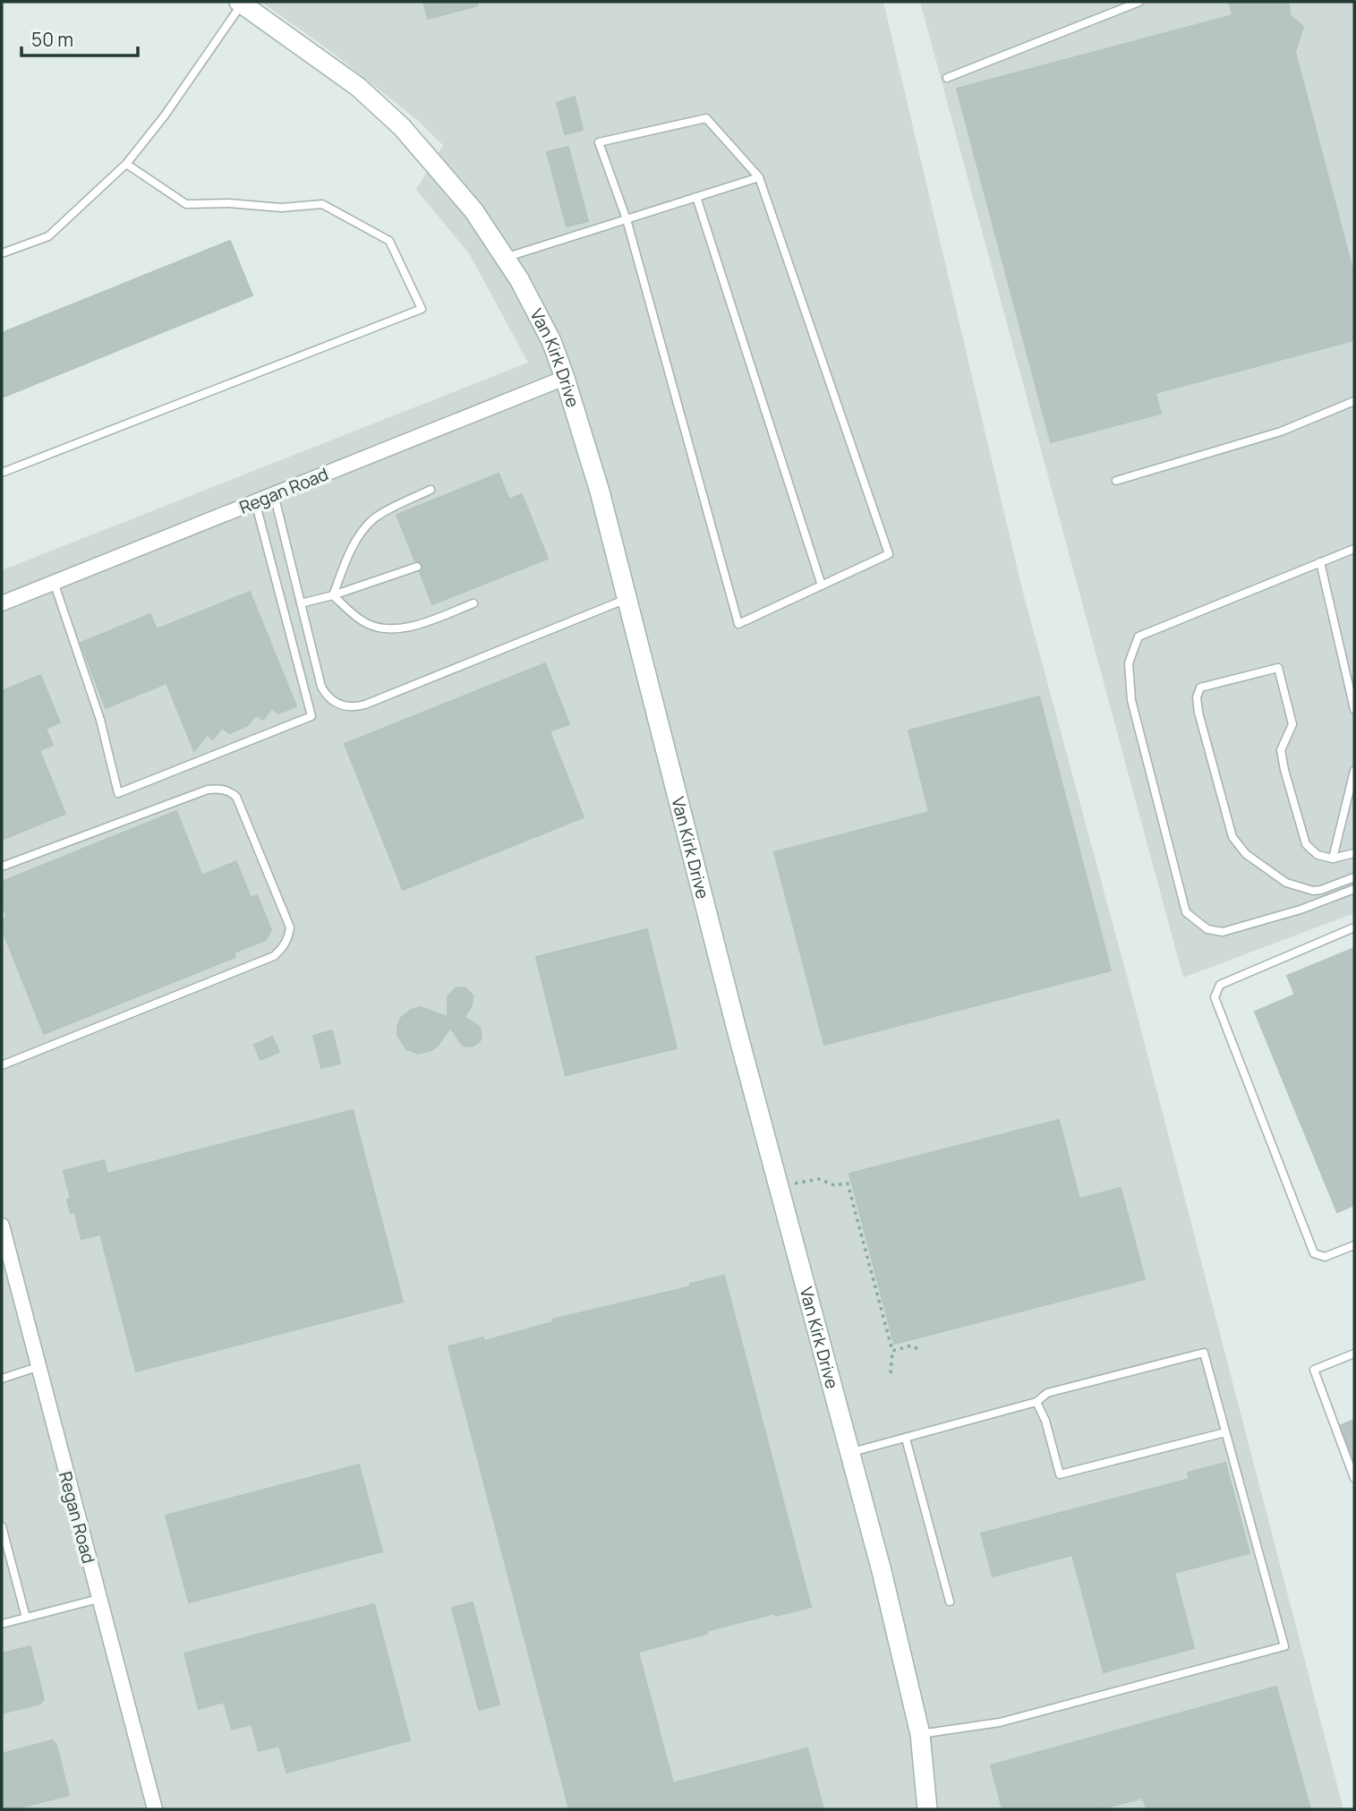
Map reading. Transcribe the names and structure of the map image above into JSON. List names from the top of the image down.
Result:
{
  "streets": {
    "street": ["Van Kirk Drive", "Regan Road"]
  },
  "crossings": [
    ["Van Kirk Drive", "Regan Road"]
  ],
  "scale_bar": "50 m"
}
